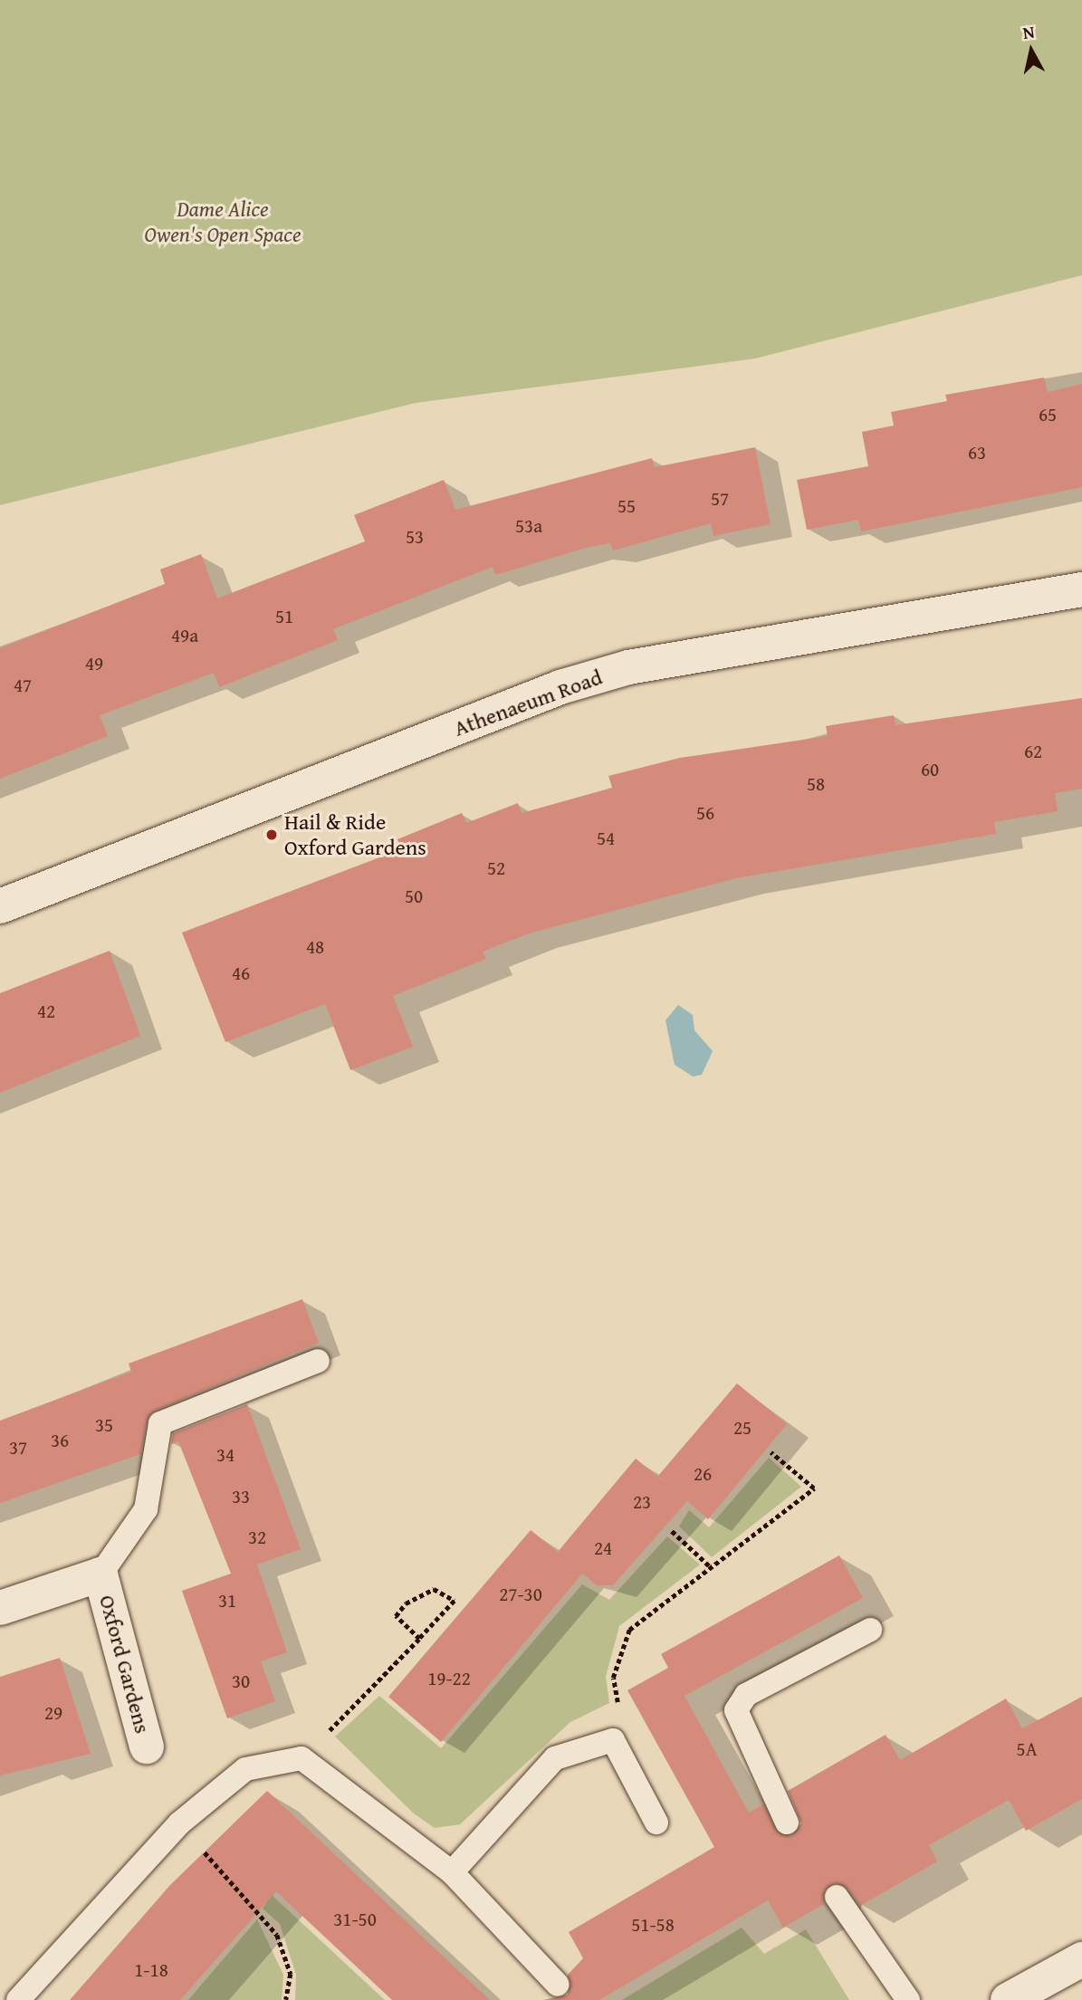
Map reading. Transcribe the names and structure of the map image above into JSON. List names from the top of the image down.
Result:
{
  "streets": {
    "street": ["Athenaeum Road", "Oxford Gardens"]
  },
  "parks": ["Dame Alice Owen's Open Space"],
  "places": ["Hail & Ride Oxford Gardens"],
  "house_numbers": [
    "65",
    "63",
    "57",
    "55",
    "53a",
    "53",
    "51",
    "49a",
    "49",
    "47",
    "62",
    "60",
    "58",
    "56",
    "54",
    "52",
    "50",
    "48",
    "46",
    "42",
    "35",
    "25",
    "36",
    "37",
    "34",
    "26",
    "33",
    "23",
    "32",
    "24",
    "27-30",
    "31",
    "19-22",
    "30",
    "29",
    "5A",
    "31-50",
    "51-58",
    "1-18"
  ],
  "north": "top"
}
